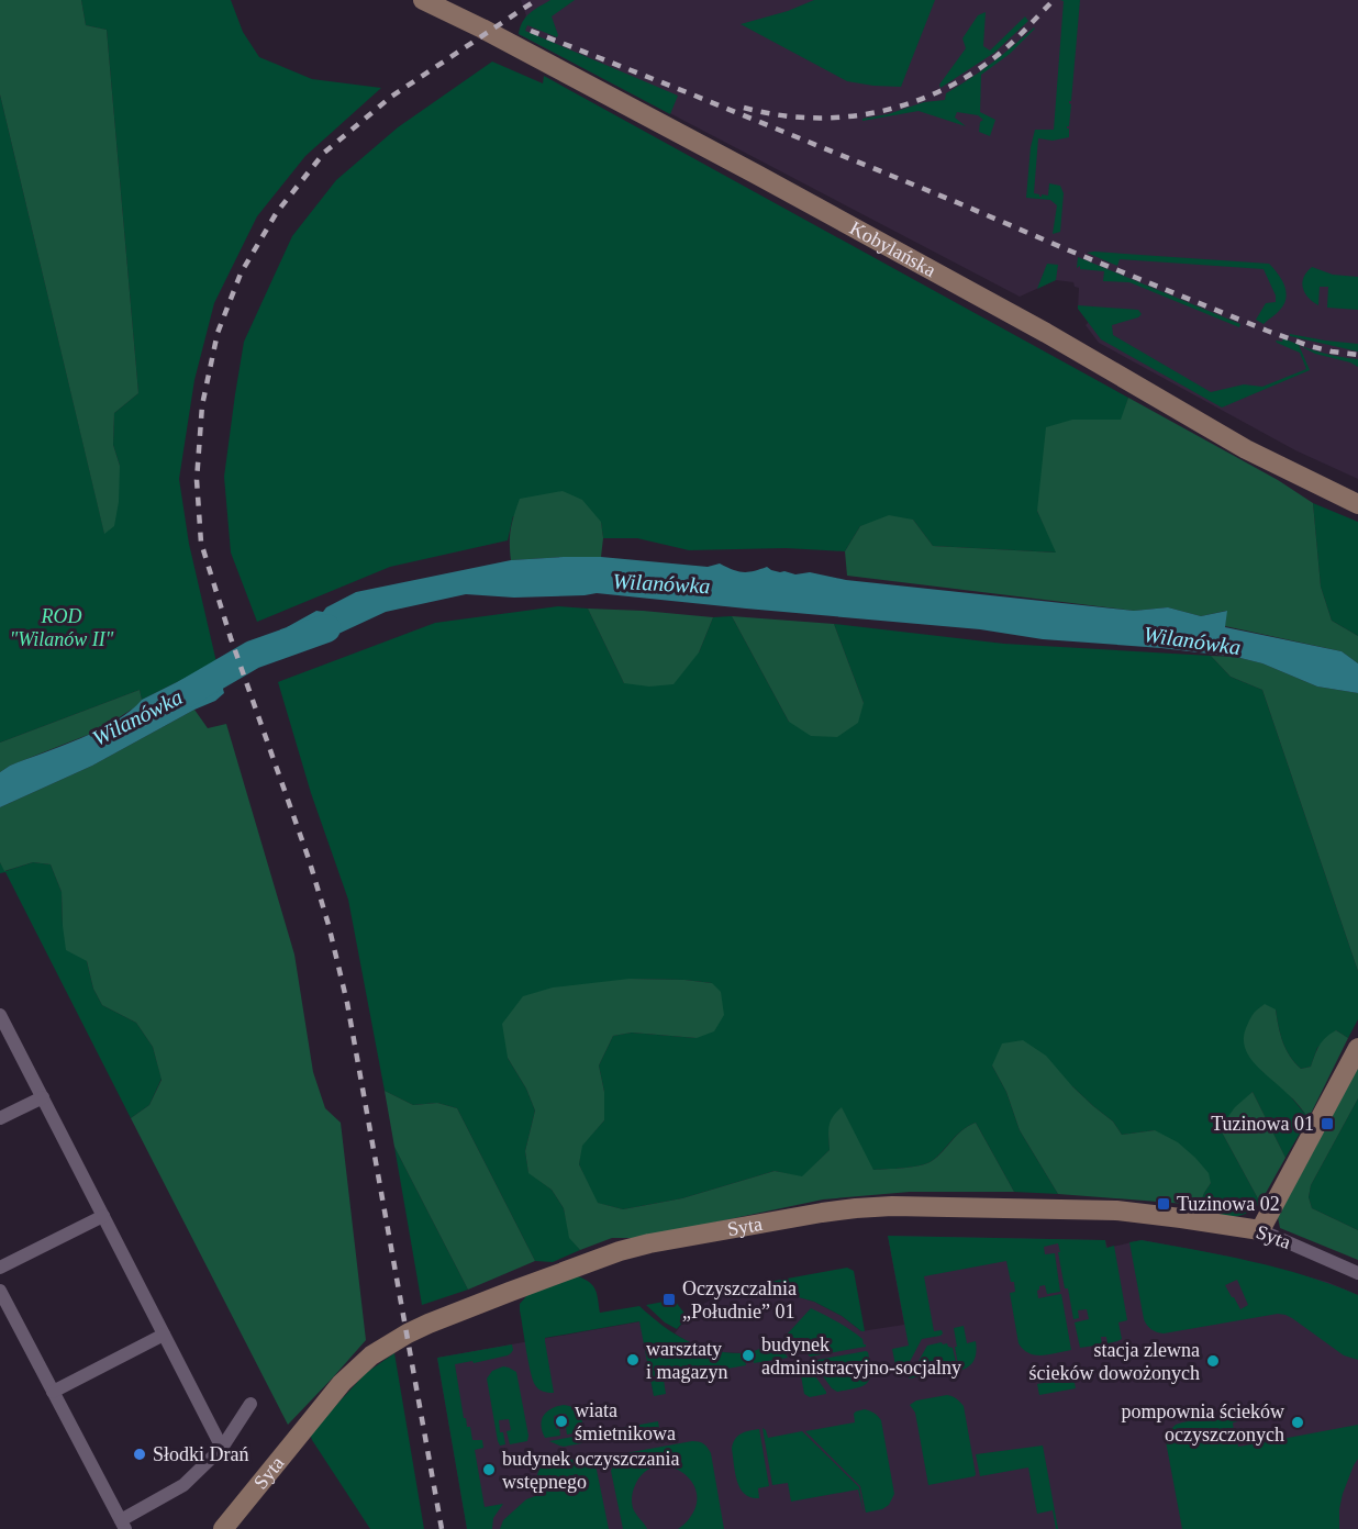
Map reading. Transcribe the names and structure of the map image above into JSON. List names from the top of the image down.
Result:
{
  "streets": {
    "street": ["Kobylańska", "Syta"]
  },
  "water": ["Wilanówka"],
  "parks": ["ROD \"Wilanów II\""],
  "places": {
    "transit": ["Tuzinowa 01", "Tuzinowa 02", "Oczyszczalnia „Południe” 01"],
    "other": [
      "budynek administracyjno-socjalny",
      "warsztaty i magazyn",
      "stacja zlewna ścieków dowożonych",
      "wiata śmietnikowa",
      "pompownia ścieków oczyszczonych",
      "Słodki Drań",
      "budynek oczyszczania wstępnego"
    ]
  }
}
